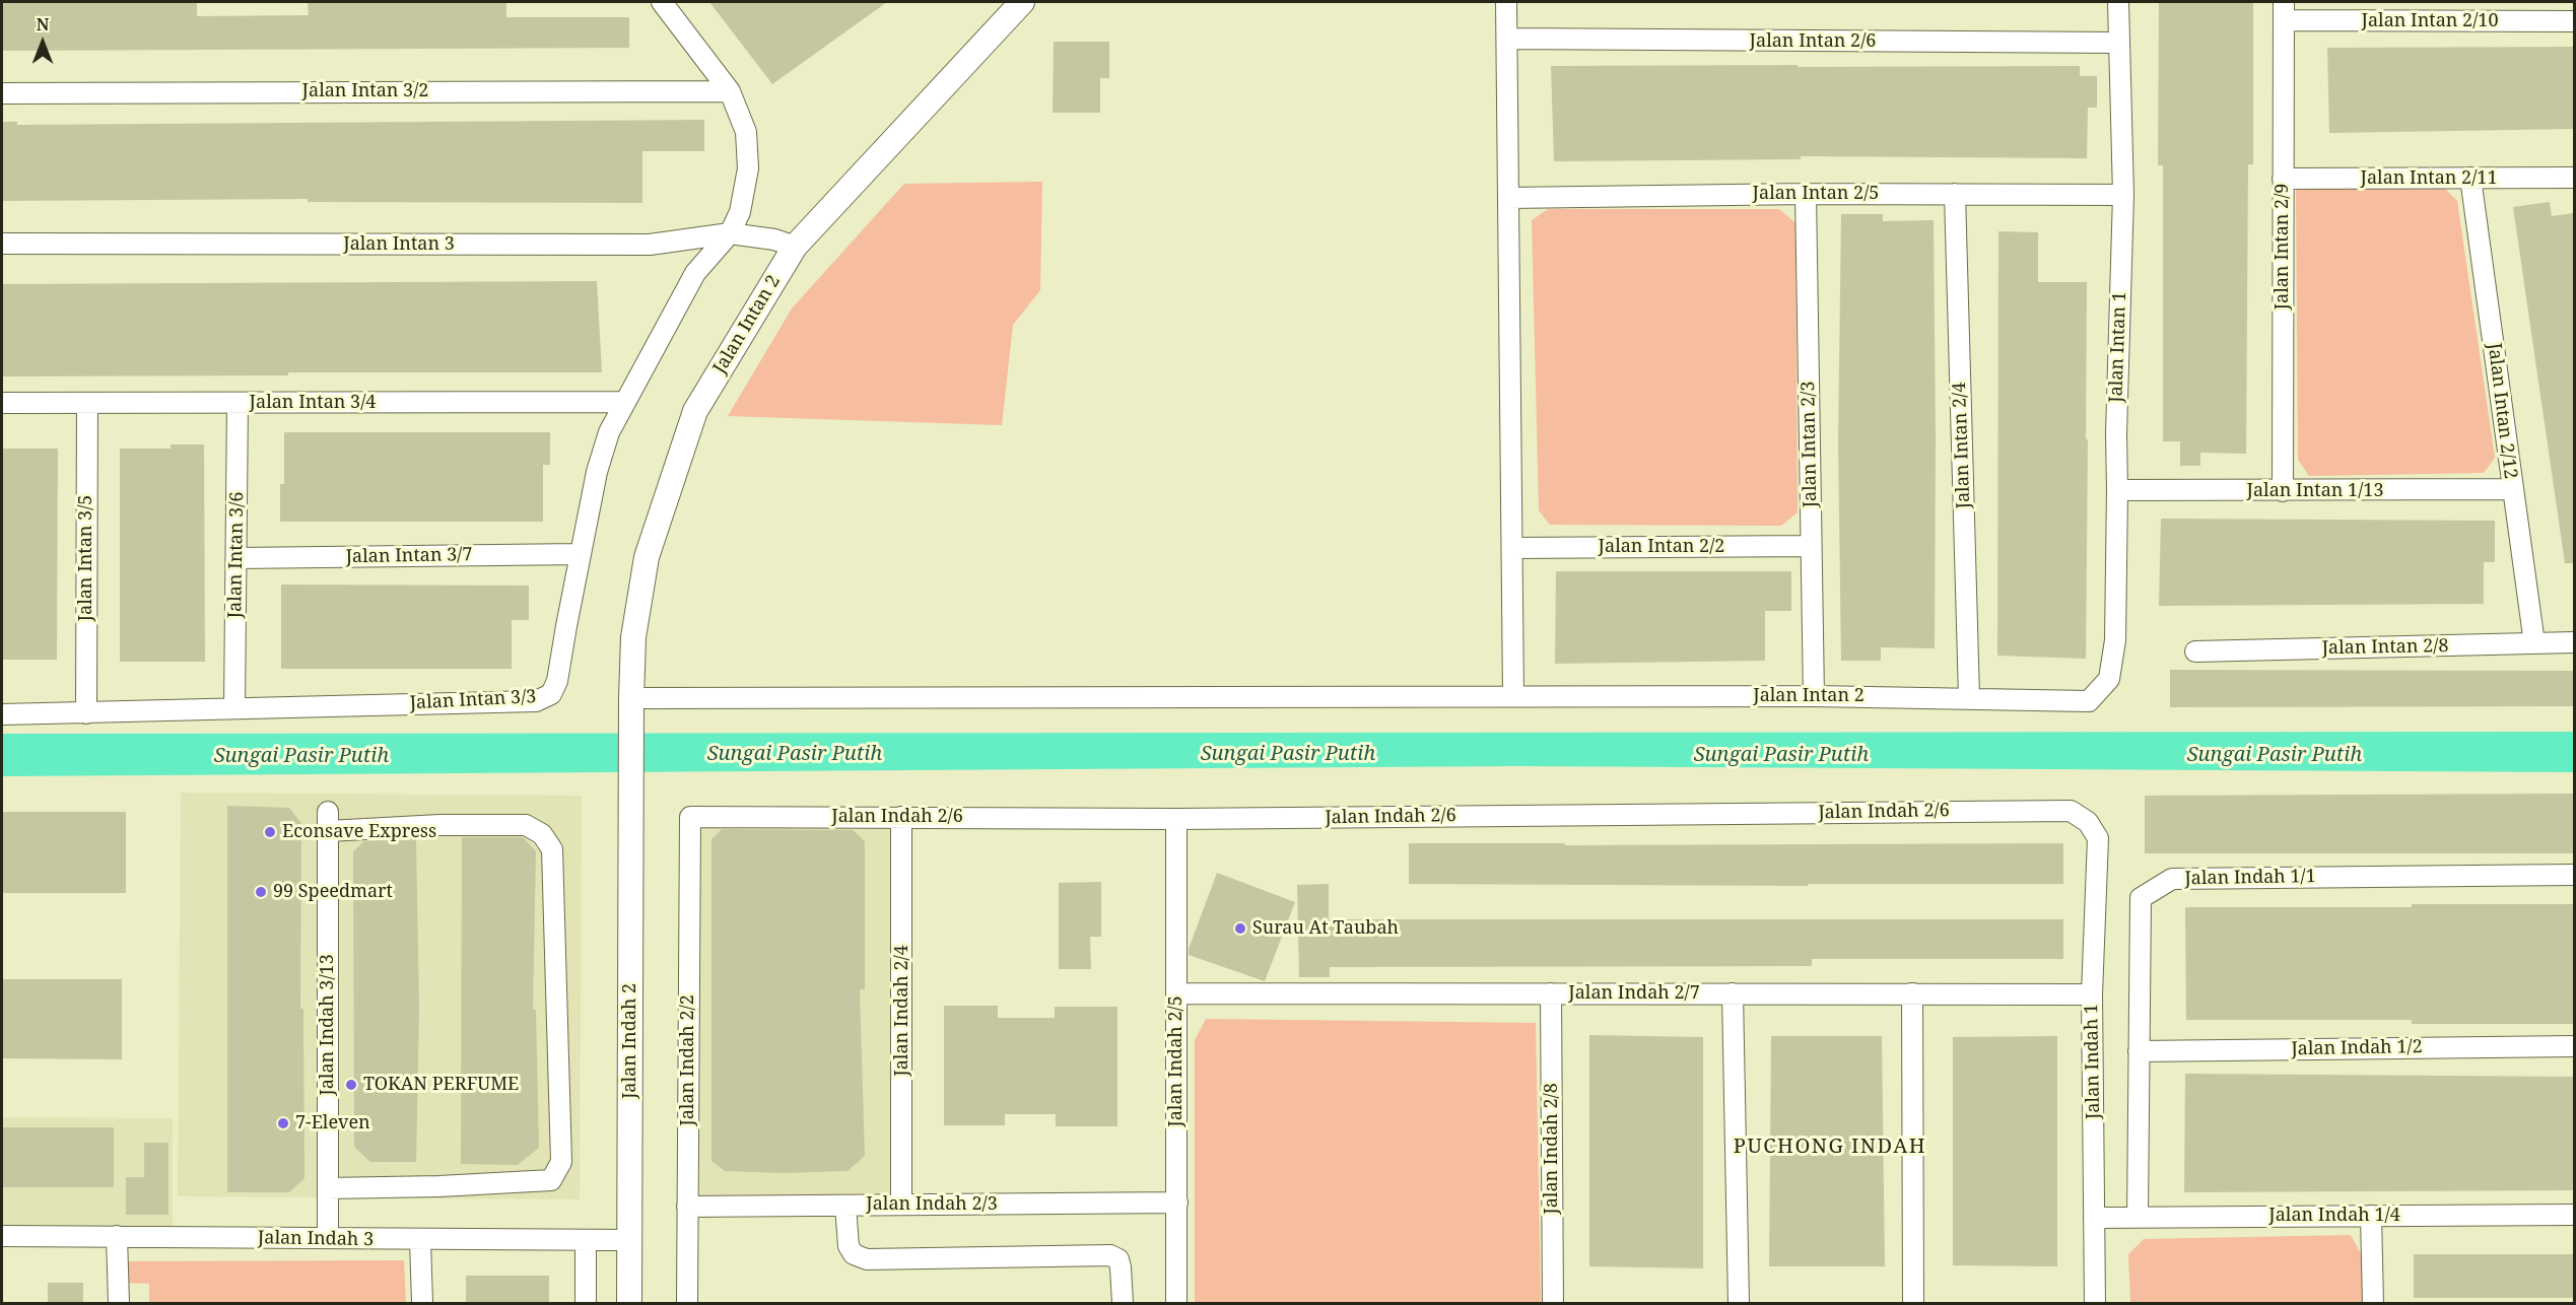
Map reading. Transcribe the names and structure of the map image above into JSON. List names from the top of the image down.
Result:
{
  "streets": {
    "street": [
      "Jalan Intan 2/10",
      "Jalan Intan 2/6",
      "Jalan Intan 3/2",
      "Jalan Intan 2/11",
      "Jalan Intan 2/5",
      "Jalan Intan 3",
      "Jalan Intan 2/9",
      "Jalan Intan 2",
      "Jalan Intan 1",
      "Jalan Intan 3/4",
      "Jalan Intan 2/12",
      "Jalan Intan 2/3",
      "Jalan Intan 2/4",
      "Jalan Intan 1/13",
      "Jalan Intan 2/2",
      "Jalan Intan 3/6",
      "Jalan Intan 3/7",
      "Jalan Intan 3/5",
      "Jalan Intan 2/8",
      "Jalan Intan 3/3",
      "Jalan Indah 2/6",
      "Jalan Indah 1/1",
      "Jalan Indah 2/7",
      "Jalan Indah 2/4",
      "Jalan Indah 3/13",
      "Jalan Indah 2",
      "Jalan Indah 1/2",
      "Jalan Indah 2/2",
      "Jalan Indah 2/5",
      "Jalan Indah 1",
      "Jalan Indah 2/8",
      "Jalan Indah 2/3",
      "Jalan Indah 1/4",
      "Jalan Indah 3"
    ]
  },
  "crossings": [
    ["Jalan Intan 2/10", "Jalan Intan 2/9"],
    ["Jalan Intan 2/6", "Jalan Intan 1"],
    ["Jalan Intan 3/2", "Jalan Intan 3/3"],
    ["Jalan Intan 2/11", "Jalan Intan 2/9"],
    ["Jalan Intan 2/11", "Jalan Intan 2/12"],
    ["Jalan Intan 2/5", "Jalan Intan 1"],
    ["Jalan Intan 2/5", "Jalan Intan 2/3"],
    ["Jalan Intan 2/5", "Jalan Intan 2/4"],
    ["Jalan Intan 3", "Jalan Intan 2"],
    ["Jalan Intan 3", "Jalan Intan 3/3"],
    ["Jalan Intan 2/9", "Jalan Intan 1/13"],
    ["Jalan Intan 2", "Jalan Intan 1"],
    ["Jalan Intan 2", "Jalan Intan 2/3"],
    ["Jalan Intan 2", "Jalan Intan 2/4"],
    ["Jalan Intan 2", "Jalan Indah 2"],
    ["Jalan Intan 1", "Jalan Intan 1/13"],
    ["Jalan Intan 3/4", "Jalan Intan 3/6"],
    ["Jalan Intan 3/4", "Jalan Intan 3/5"],
    ["Jalan Intan 3/4", "Jalan Intan 3/3"],
    ["Jalan Intan 2/12", "Jalan Intan 1/13"],
    ["Jalan Intan 2/12", "Jalan Intan 2/8"],
    ["Jalan Intan 2/3", "Jalan Intan 2/2"],
    ["Jalan Intan 3/6", "Jalan Intan 3/7"],
    ["Jalan Intan 3/6", "Jalan Intan 3/3"],
    ["Jalan Intan 3/7", "Jalan Intan 3/3"],
    ["Jalan Intan 3/5", "Jalan Intan 3/3"],
    ["Jalan Indah 2/6", "Jalan Indah 2/4"],
    ["Jalan Indah 2/6", "Jalan Indah 2/2"],
    ["Jalan Indah 2/6", "Jalan Indah 2/5"],
    ["Jalan Indah 2/6", "Jalan Indah 1"],
    ["Jalan Indah 1/1", "Jalan Indah 1/2"],
    ["Jalan Indah 1/1", "Jalan Indah 1/4"],
    ["Jalan Indah 2/7", "Jalan Indah 2/5"],
    ["Jalan Indah 2/7", "Jalan Indah 1"],
    ["Jalan Indah 2/7", "Jalan Indah 2/8"],
    ["Jalan Indah 2/4", "Jalan Indah 2/3"],
    ["Jalan Indah 3/13", "Jalan Indah 3"],
    ["Jalan Indah 2", "Jalan Indah 3"],
    ["Jalan Indah 2/2", "Jalan Indah 2/3"],
    ["Jalan Indah 2/5", "Jalan Indah 2/3"],
    ["Jalan Indah 1", "Jalan Indah 1/4"]
  ],
  "districts": ["PUCHONG INDAH"],
  "water": ["Sungai Pasir Putih"],
  "places": [
    "Econsave Express",
    "99 Speedmart",
    "Surau At Taubah",
    "TOKAN PERFUME",
    "7-Eleven"
  ],
  "north": "top"
}
